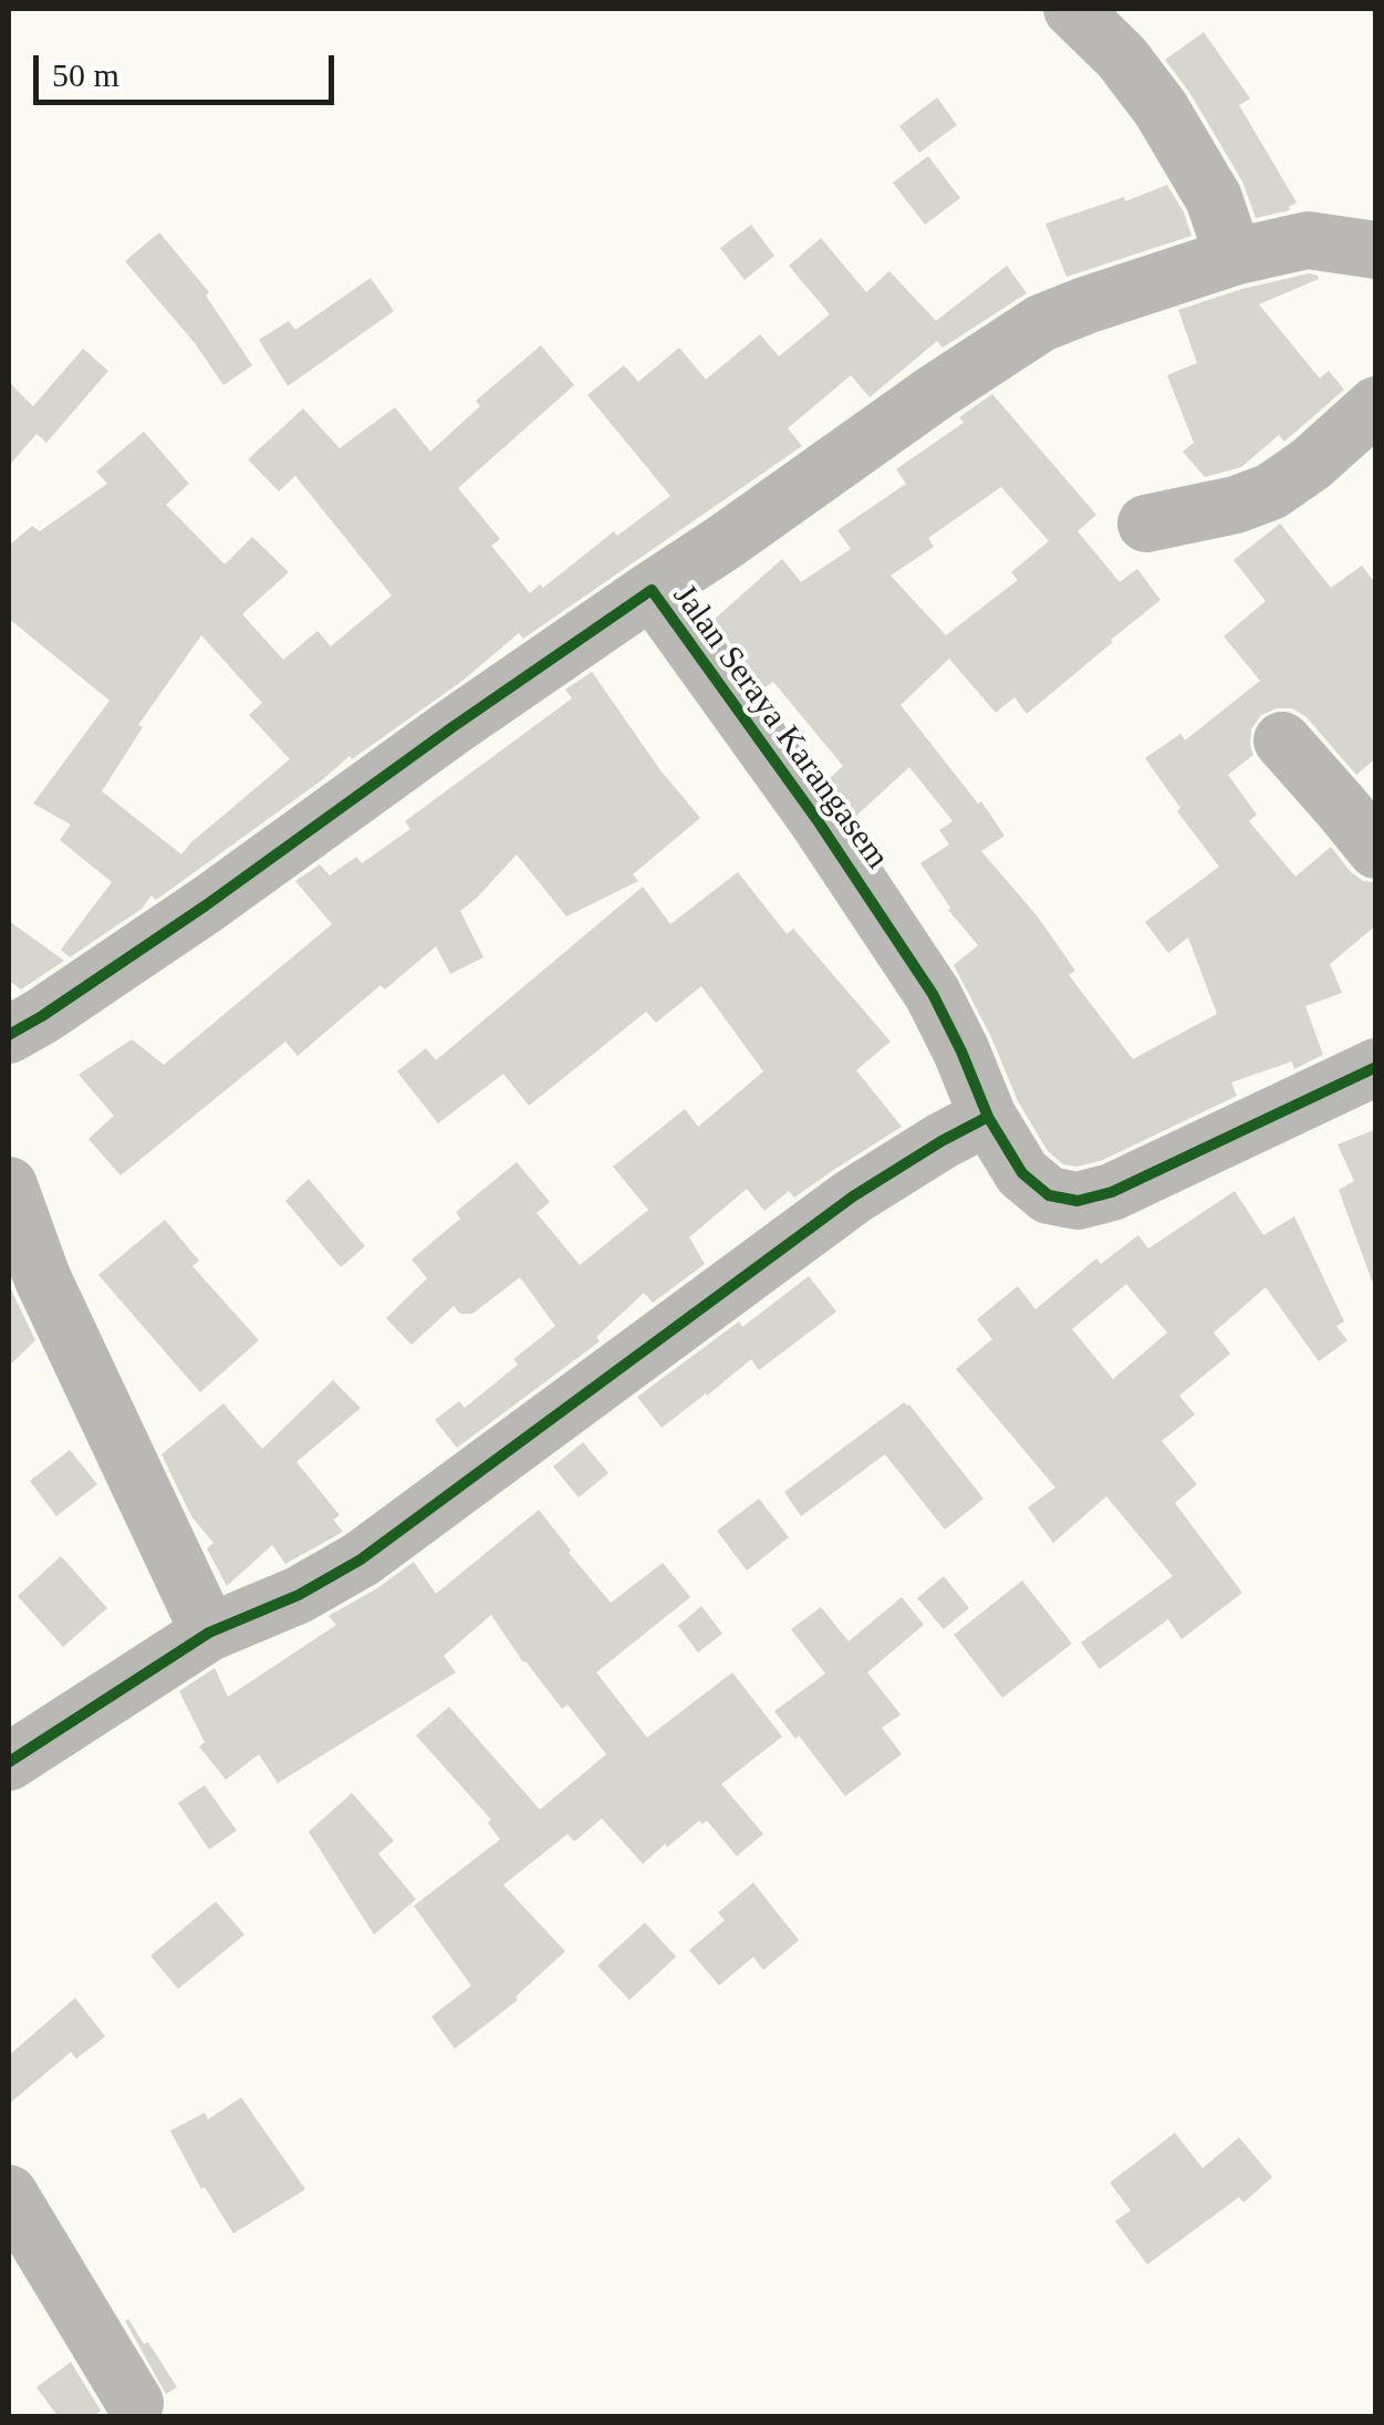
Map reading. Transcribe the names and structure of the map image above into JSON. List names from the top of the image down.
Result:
{
  "streets": {
    "street": ["Jalan Seraya Karangasem"]
  },
  "scale_bar": "50 m"
}
